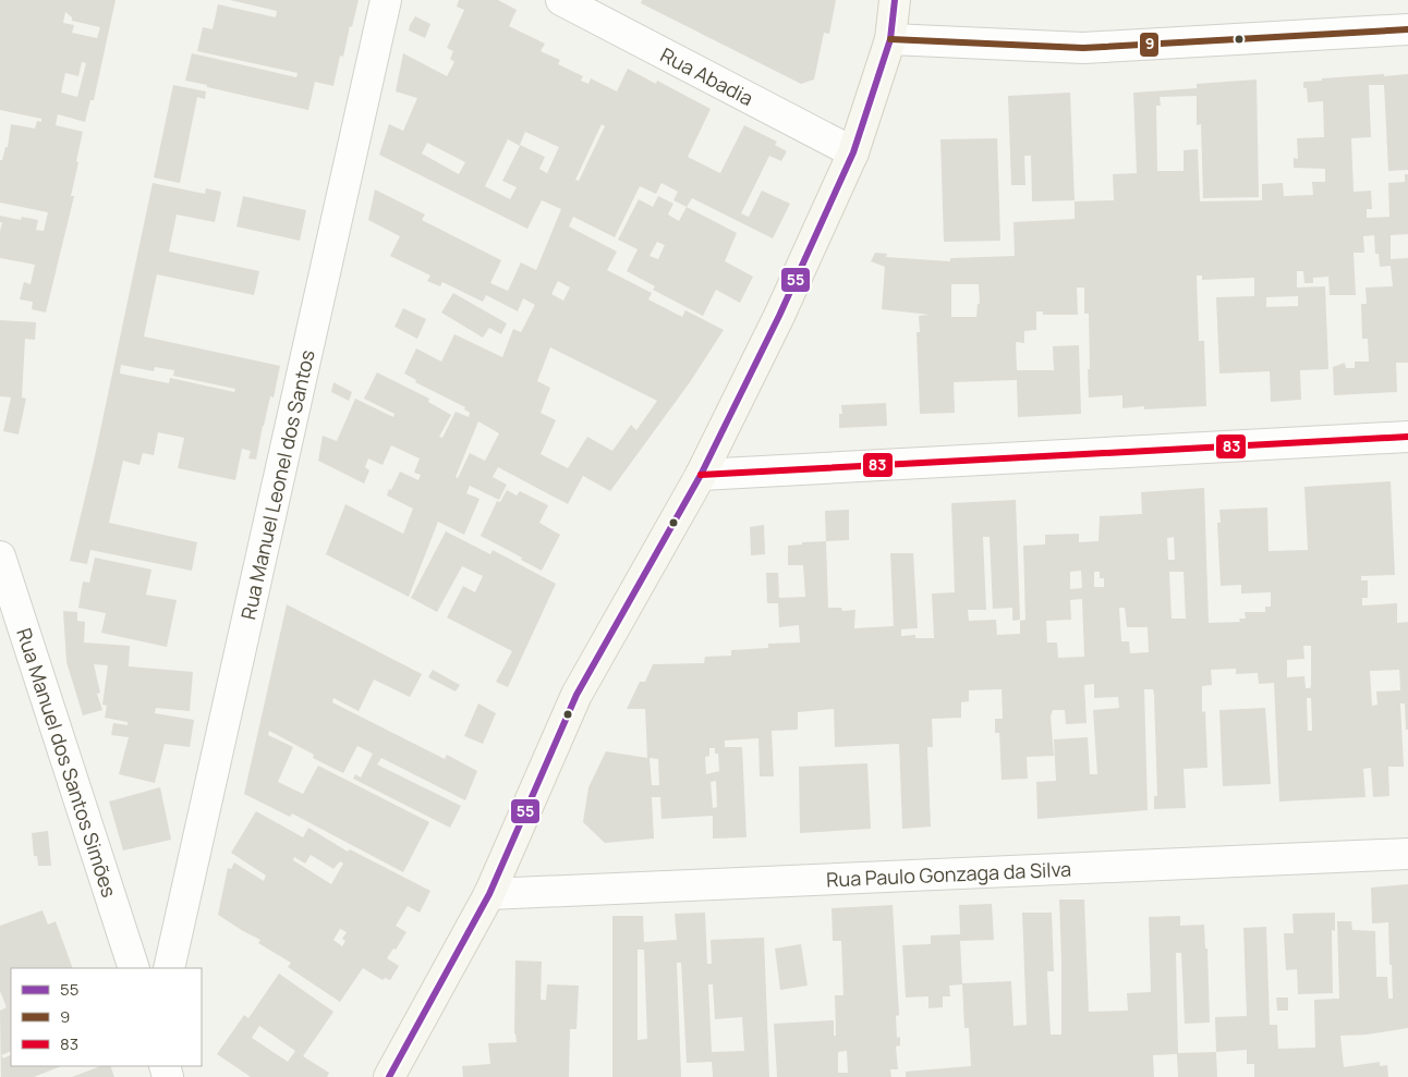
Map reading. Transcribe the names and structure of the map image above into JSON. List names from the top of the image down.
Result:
{
  "streets": {
    "street": [
      "Rua Abadia",
      "Rua Manuel Leonel dos Santos",
      "Rua Manuel dos Santos Simões",
      "Rua Paulo Gonzaga da Silva"
    ]
  },
  "lines": ["transit line 55", "transit line 9", "transit line 83"],
  "legend": ["55", "9", "83"]
}
